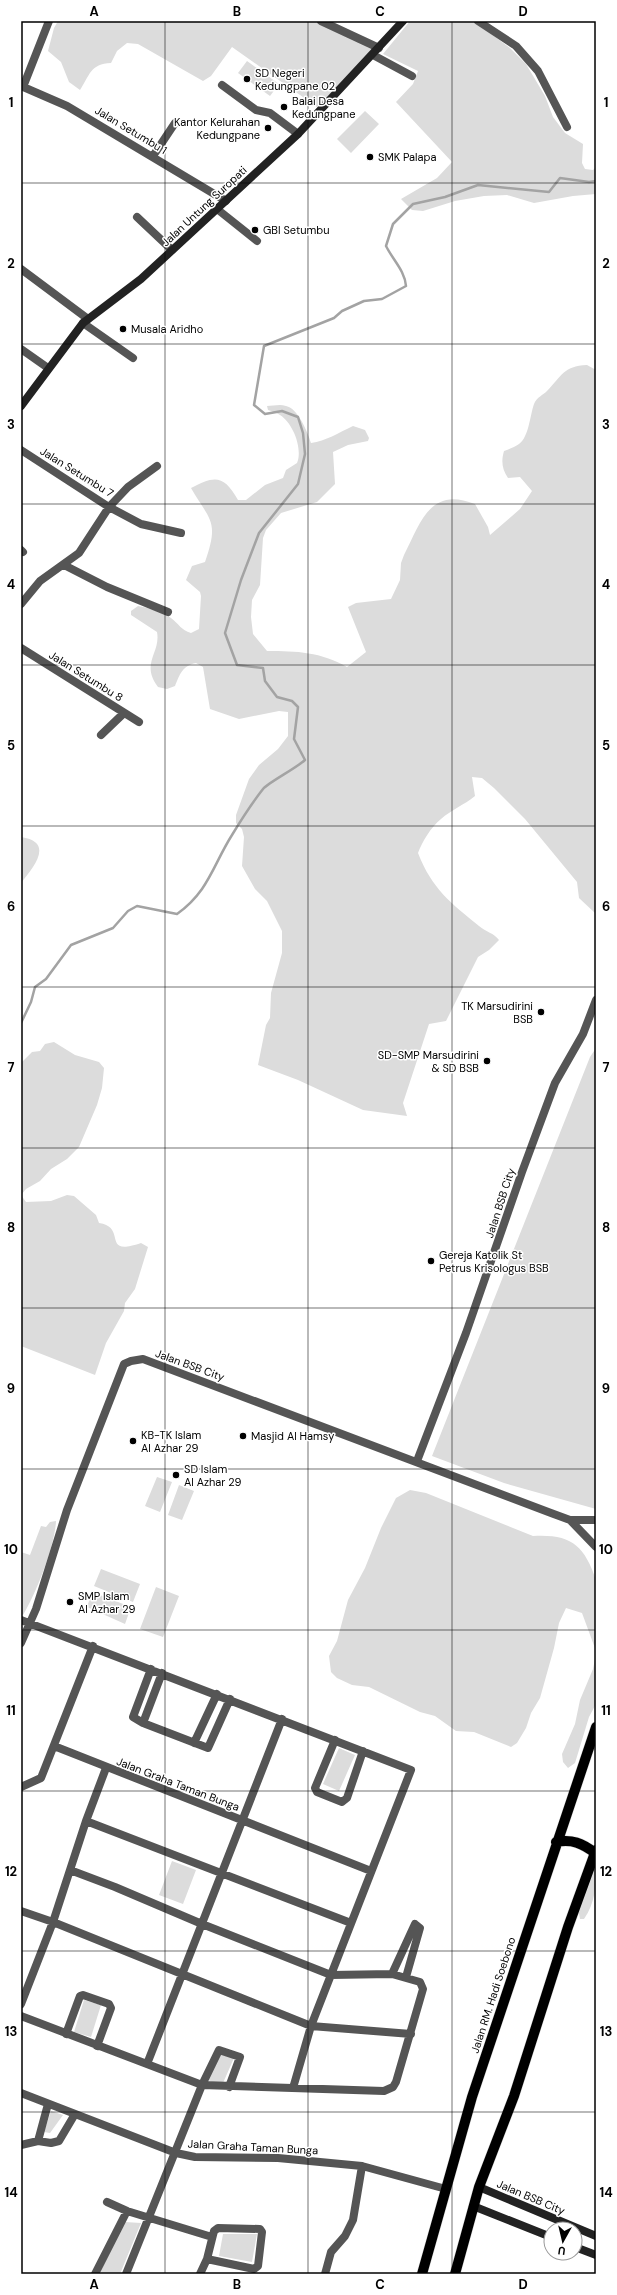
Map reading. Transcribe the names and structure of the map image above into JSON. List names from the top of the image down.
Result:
{
  "streets": {
    "main road": ["Jalan Untung Suropati", "Jalan BSB City", "Jalan RM. Hadi Soebono"],
    "street": [
      "Jalan Setumbu 1",
      "Jalan Setumbu 7",
      "Jalan Setumbu 8",
      "Jalan Graha Taman Bunga"
    ]
  },
  "crossings": [
    ["Jalan Setumbu 1", "Jalan Untung Suropati"],
    ["Jalan Graha Taman Bunga", "Jalan RM. Hadi Soebono"]
  ],
  "places": [
    "SD Negeri Kedungpane 02",
    "Balai Desa Kedungpane",
    "Kantor Kelurahan Kedungpane",
    "SMK Palapa",
    "GBI Setumbu",
    "Musala Aridho",
    "TK Marsudirini BSB",
    "SD-SMP Marsudirini & SD BSB",
    "Gereja Katolik St Petrus Krisologus BSB",
    "Masjid Al Hamsy",
    "KB-TK Islam Al Azhar 29",
    "SD Islam Al Azhar 29",
    "SMP Islam Al Azhar 29"
  ],
  "north": "bottom",
  "grid": {
    "columns": [
      "A",
      "B",
      "C",
      "D"
    ],
    "rows": [
      "1",
      "2",
      "3",
      "4",
      "5",
      "6",
      "7",
      "8",
      "9",
      "10",
      "11",
      "12",
      "13",
      "14"
    ]
  }
}
